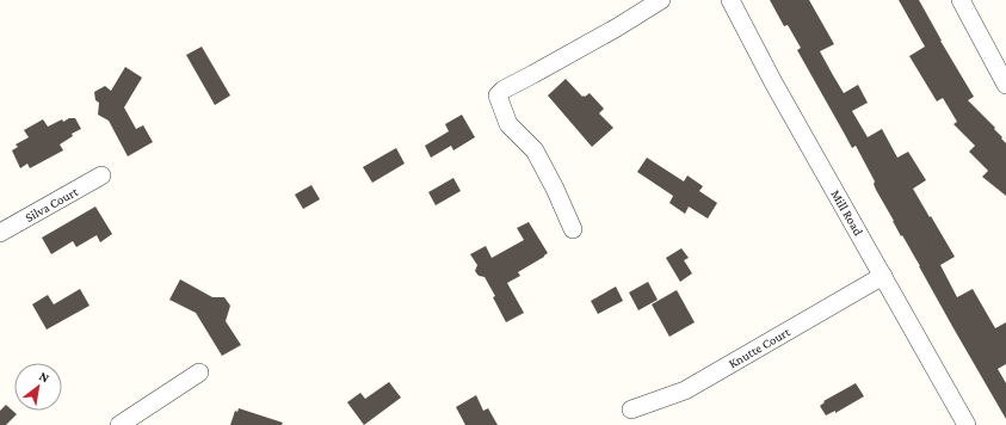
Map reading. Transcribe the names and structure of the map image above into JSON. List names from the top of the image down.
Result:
{
  "streets": {
    "street": ["Silva Court", "Mill Road", "Knutte Court"]
  },
  "crossings": [
    ["Mill Road", "Knutte Court"]
  ],
  "north": "top right"
}
